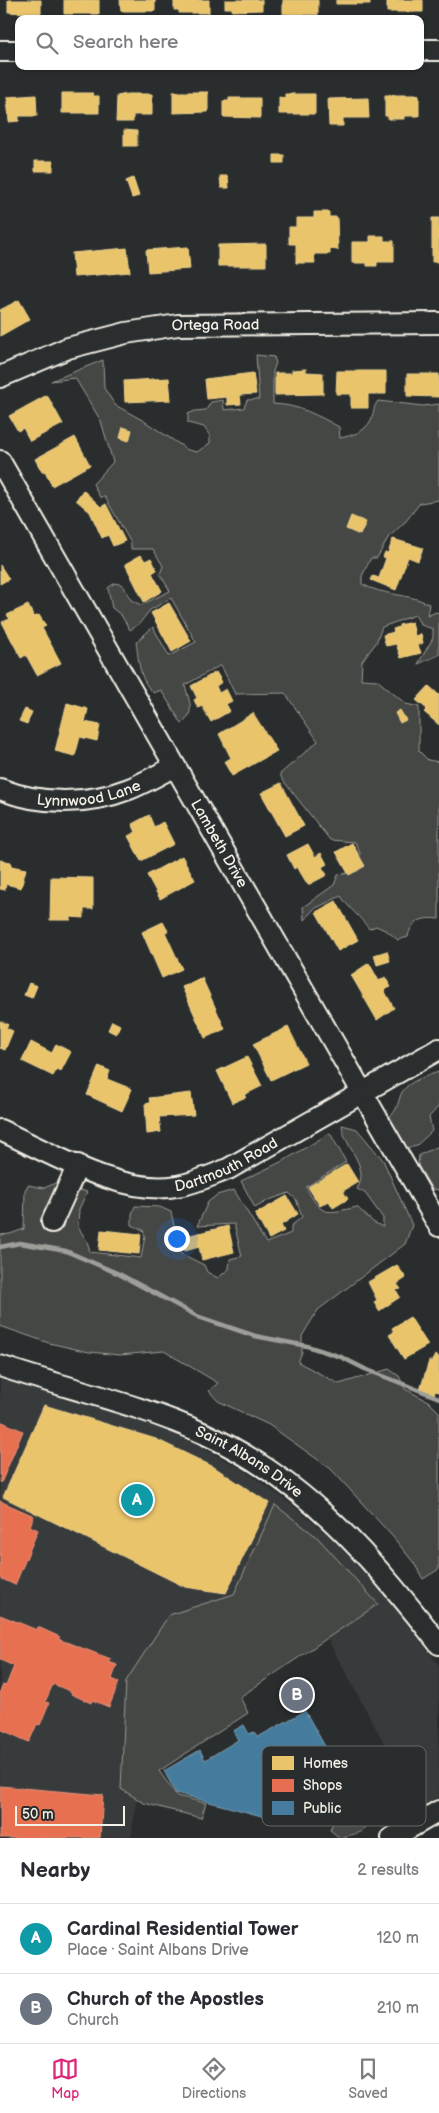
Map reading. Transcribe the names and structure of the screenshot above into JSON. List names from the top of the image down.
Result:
{
  "streets": {
    "street": [
      "Ortega Road",
      "Lynnwood Lane",
      "Lambeth Drive",
      "Dartmouth Road",
      "Saint Albans Drive"
    ]
  },
  "crossings": [
    ["Lynnwood Lane", "Lambeth Drive"],
    ["Lambeth Drive", "Dartmouth Road"]
  ],
  "legend": ["Homes", "Shops", "Public"],
  "scale_bar": "50 m",
  "page": {
    "search": "Search here",
    "pins": ["A", "B"],
    "scale": "50 m",
    "heading": ["Nearby", "2 results"],
    "list": [
      {
        "mark": "A",
        "name": "Cardinal Residential Tower",
        "note": "Place · Saint Albans Drive",
        "value": "120 m"
      },
      {
        "mark": "B",
        "name": "Church of the Apostles",
        "note": "Church",
        "value": "210 m"
      }
    ],
    "nav": ["Map", "Directions", "Saved"]
  }
}
